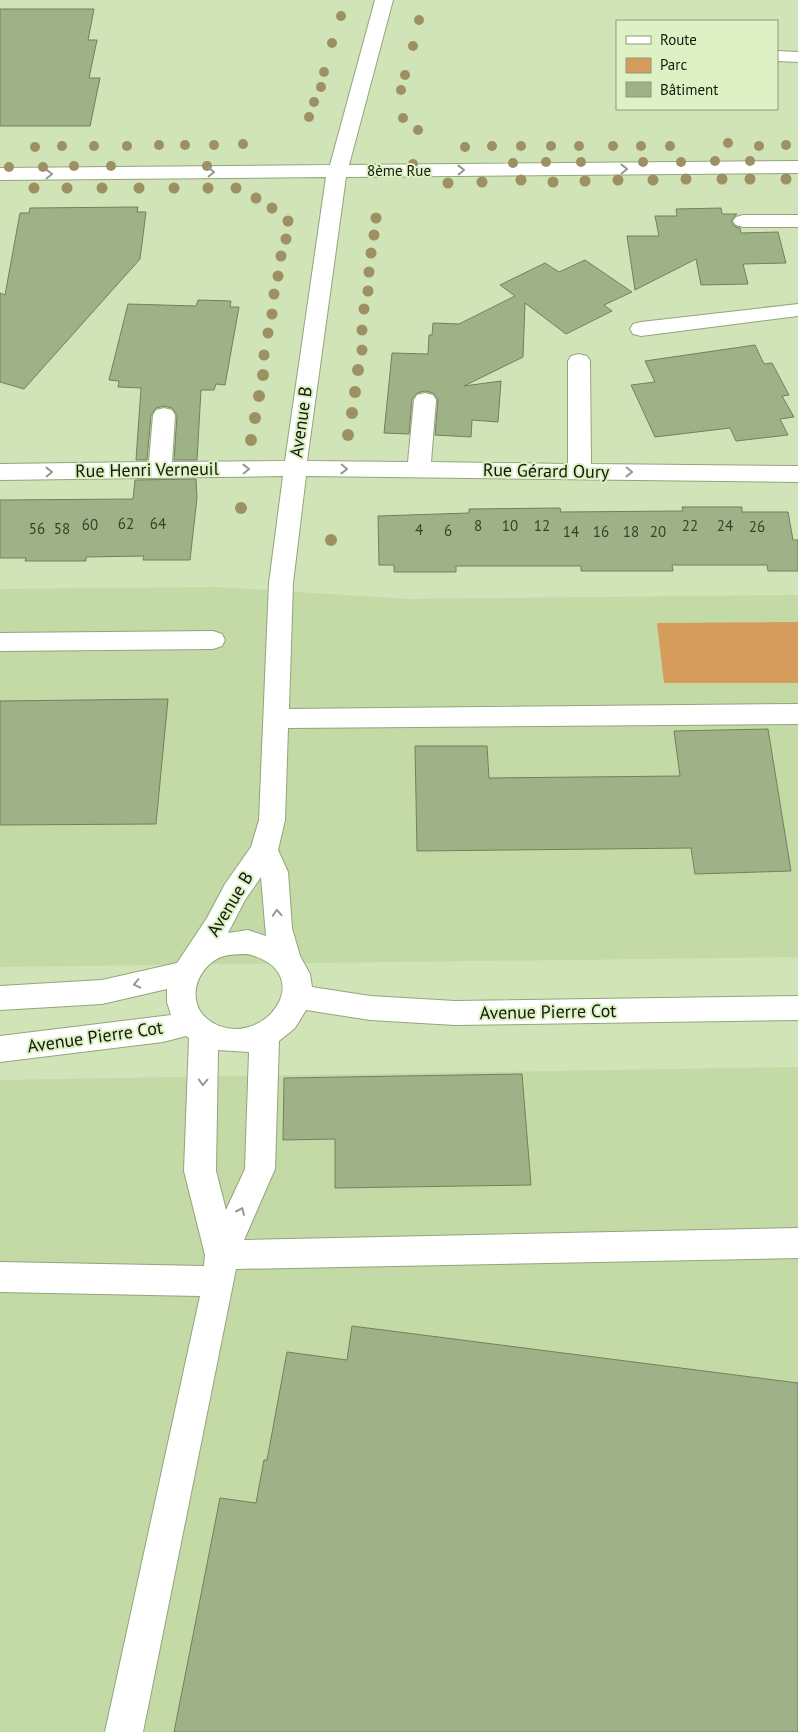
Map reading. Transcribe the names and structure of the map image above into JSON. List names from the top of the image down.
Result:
{
  "streets": {
    "street": [
      "8ème Rue",
      "Avenue B",
      "Rue Henri Verneuil",
      "Rue Gérard Oury",
      "Avenue Pierre Cot"
    ]
  },
  "crossings": [
    ["8ème Rue", "Avenue B"],
    ["Avenue B", "Rue Henri Verneuil"],
    ["Avenue B", "Rue Gérard Oury"],
    ["Avenue B", "Avenue Pierre Cot"],
    ["Rue Henri Verneuil", "Rue Gérard Oury"]
  ],
  "house_numbers": [
    "62",
    "64",
    "60",
    "8",
    "10",
    "12",
    "22",
    "24",
    "26",
    "56",
    "58",
    "4",
    "6",
    "14",
    "16",
    "18",
    "20"
  ],
  "legend": ["Route", "Parc", "Bâtiment"]
}
